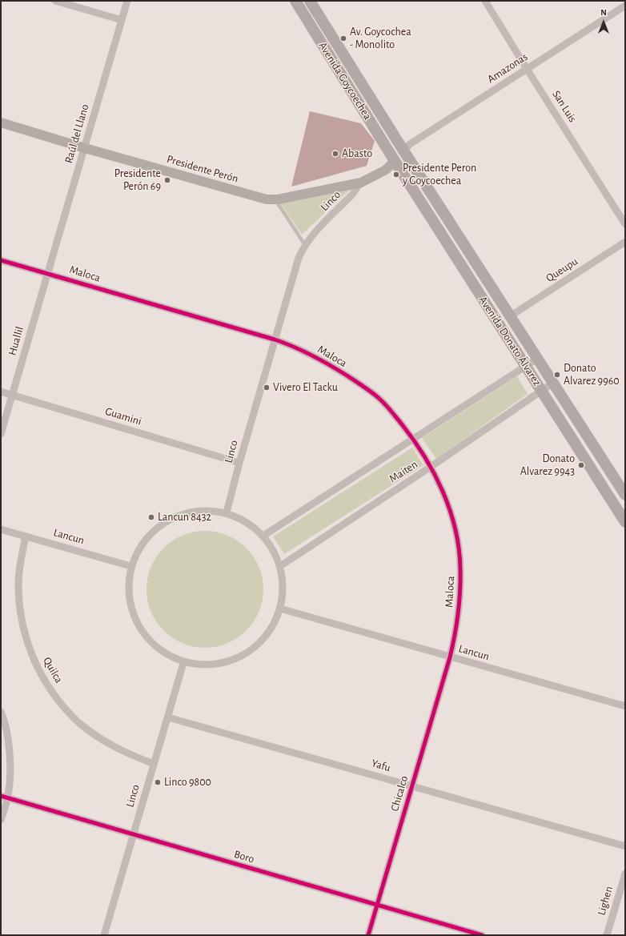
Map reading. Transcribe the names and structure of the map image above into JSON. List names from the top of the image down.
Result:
{
  "streets": {
    "main road": ["Avenida Goycoechea", "Presidente Perón", "Avenida Donato Álvarez"],
    "street": [
      "Amazonas",
      "San Luis",
      "Raúl del Llano",
      "Linco",
      "Queupu",
      "Maloca",
      "Huallil",
      "Guamini",
      "Maiten",
      "Lancun",
      "Quilca",
      "Yafu",
      "Chicalco",
      "Boro",
      "Lighen"
    ]
  },
  "crossings": [
    ["Amazonas", "Avenida Goycoechea"],
    ["Amazonas", "San Luis"],
    ["Amazonas", "Avenida Donato Álvarez"],
    ["Avenida Goycoechea", "Presidente Perón"],
    ["Avenida Goycoechea", "Avenida Donato Álvarez"],
    ["Raúl del Llano", "Presidente Perón"],
    ["Raúl del Llano", "Maloca"],
    ["Raúl del Llano", "Huallil"],
    ["Presidente Perón", "Linco"],
    ["Presidente Perón", "Avenida Donato Álvarez"],
    ["Linco", "Maloca"],
    ["Linco", "Guamini"],
    ["Linco", "Quilca"],
    ["Linco", "Yafu"],
    ["Linco", "Boro"],
    ["Queupu", "Avenida Donato Álvarez"],
    ["Maloca", "Huallil"],
    ["Maloca", "Maiten"],
    ["Maloca", "Lancun"],
    ["Maloca", "Chicalco"],
    ["Huallil", "Guamini"],
    ["Avenida Donato Álvarez", "Maiten"],
    ["Lancun", "Quilca"],
    ["Lancun", "Chicalco"],
    ["Yafu", "Chicalco"],
    ["Chicalco", "Boro"]
  ],
  "places": [
    "Av. Goycochea - Monolito",
    "Abasto",
    "Presidente Peron y Goycoechea",
    "Presidente Perón 69",
    "Donato Alvarez 9960",
    "Vivero El Tacku",
    "Donato Alvarez 9943",
    "Lancun 8432",
    "Linco 9800"
  ],
  "north": "top"
}
